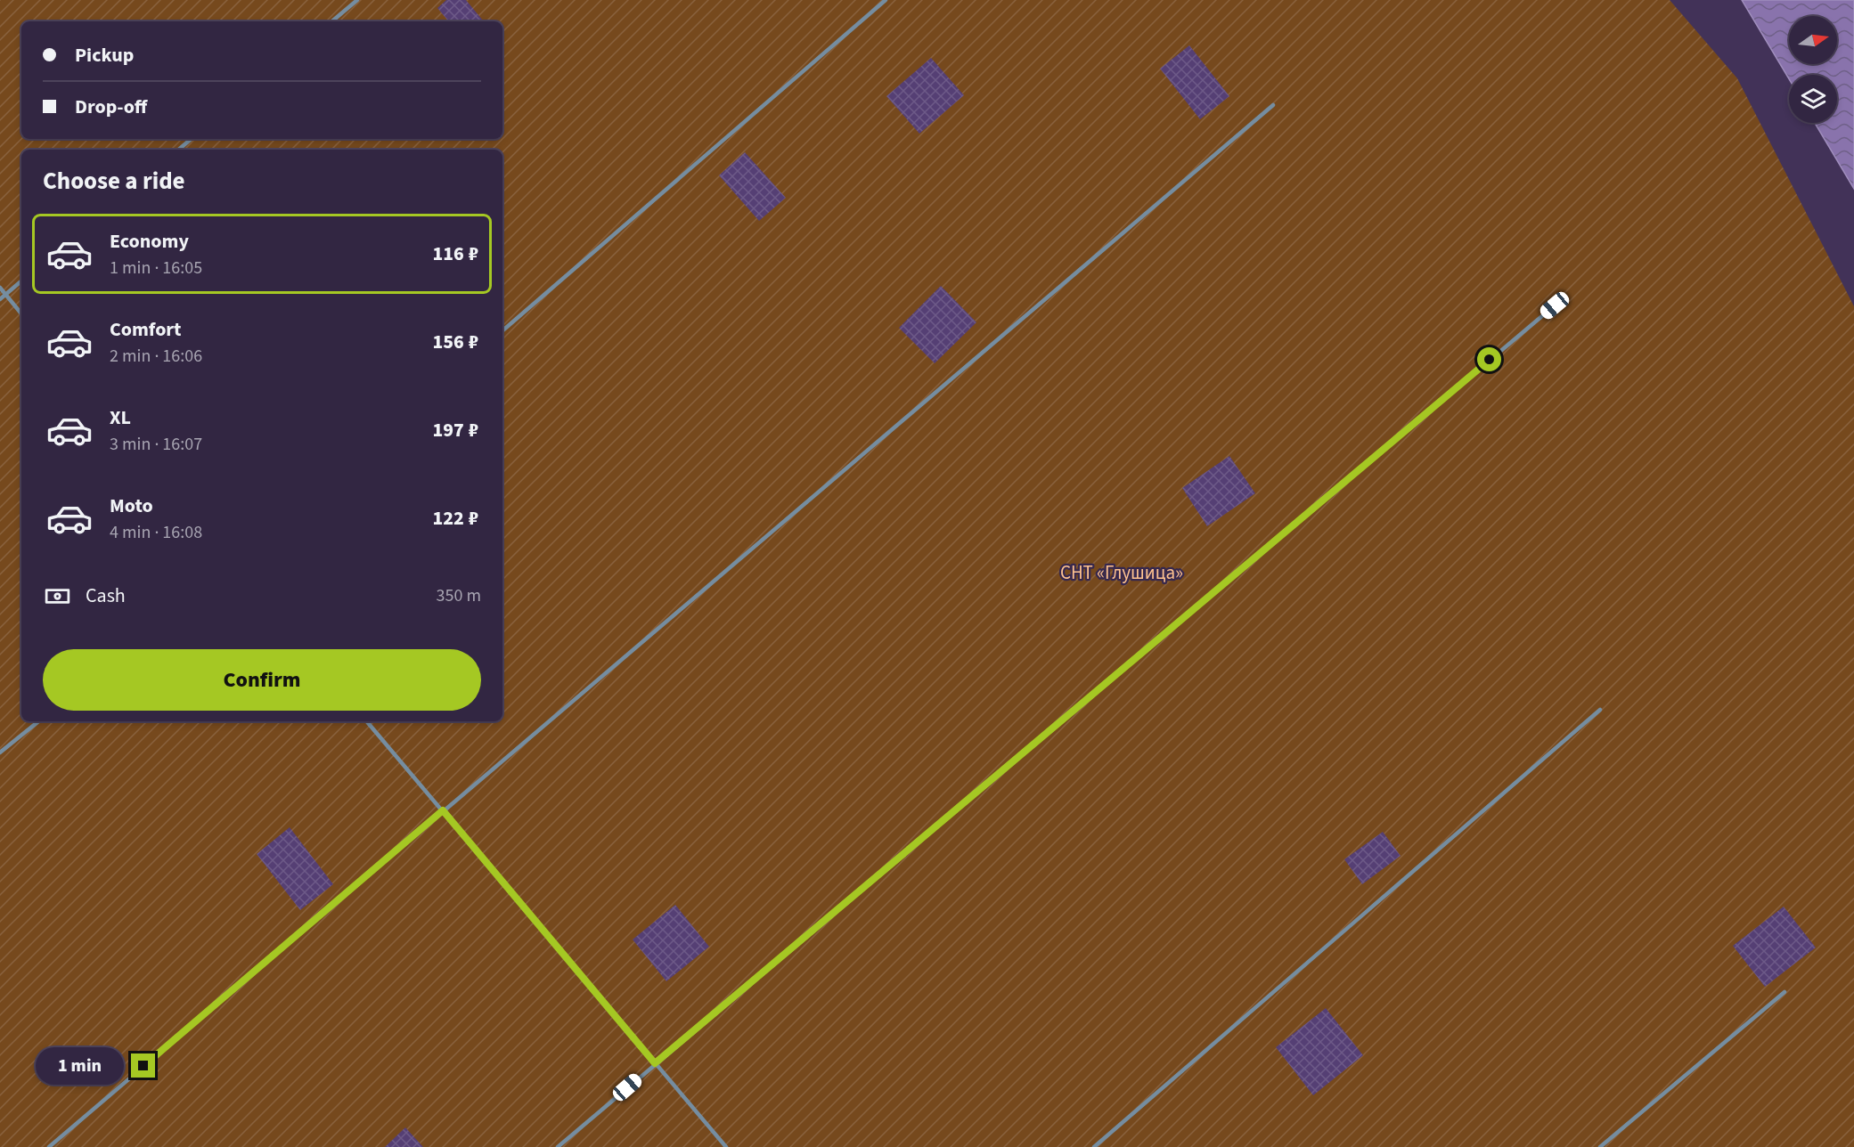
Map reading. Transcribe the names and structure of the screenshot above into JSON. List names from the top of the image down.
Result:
{
  "parks": ["СНТ «Глушица»"],
  "north": "right",
  "page": {
    "banner": ["Pickup", "Drop-off"],
    "heading": "Choose a ride",
    "list": [
      {
        "name": "Economy",
        "note": "1 min · 16:05",
        "value": "116 ₽"
      },
      {
        "name": "Comfort",
        "note": "2 min · 16:06",
        "value": "156 ₽"
      },
      {
        "name": "XL",
        "note": "3 min · 16:07",
        "value": "197 ₽"
      },
      {
        "name": "Moto",
        "note": "4 min · 16:08",
        "value": "122 ₽"
      }
    ],
    "pay": ["Cash", "350 m"],
    "buttons": "Confirm",
    "bubble": "1 min"
  }
}
